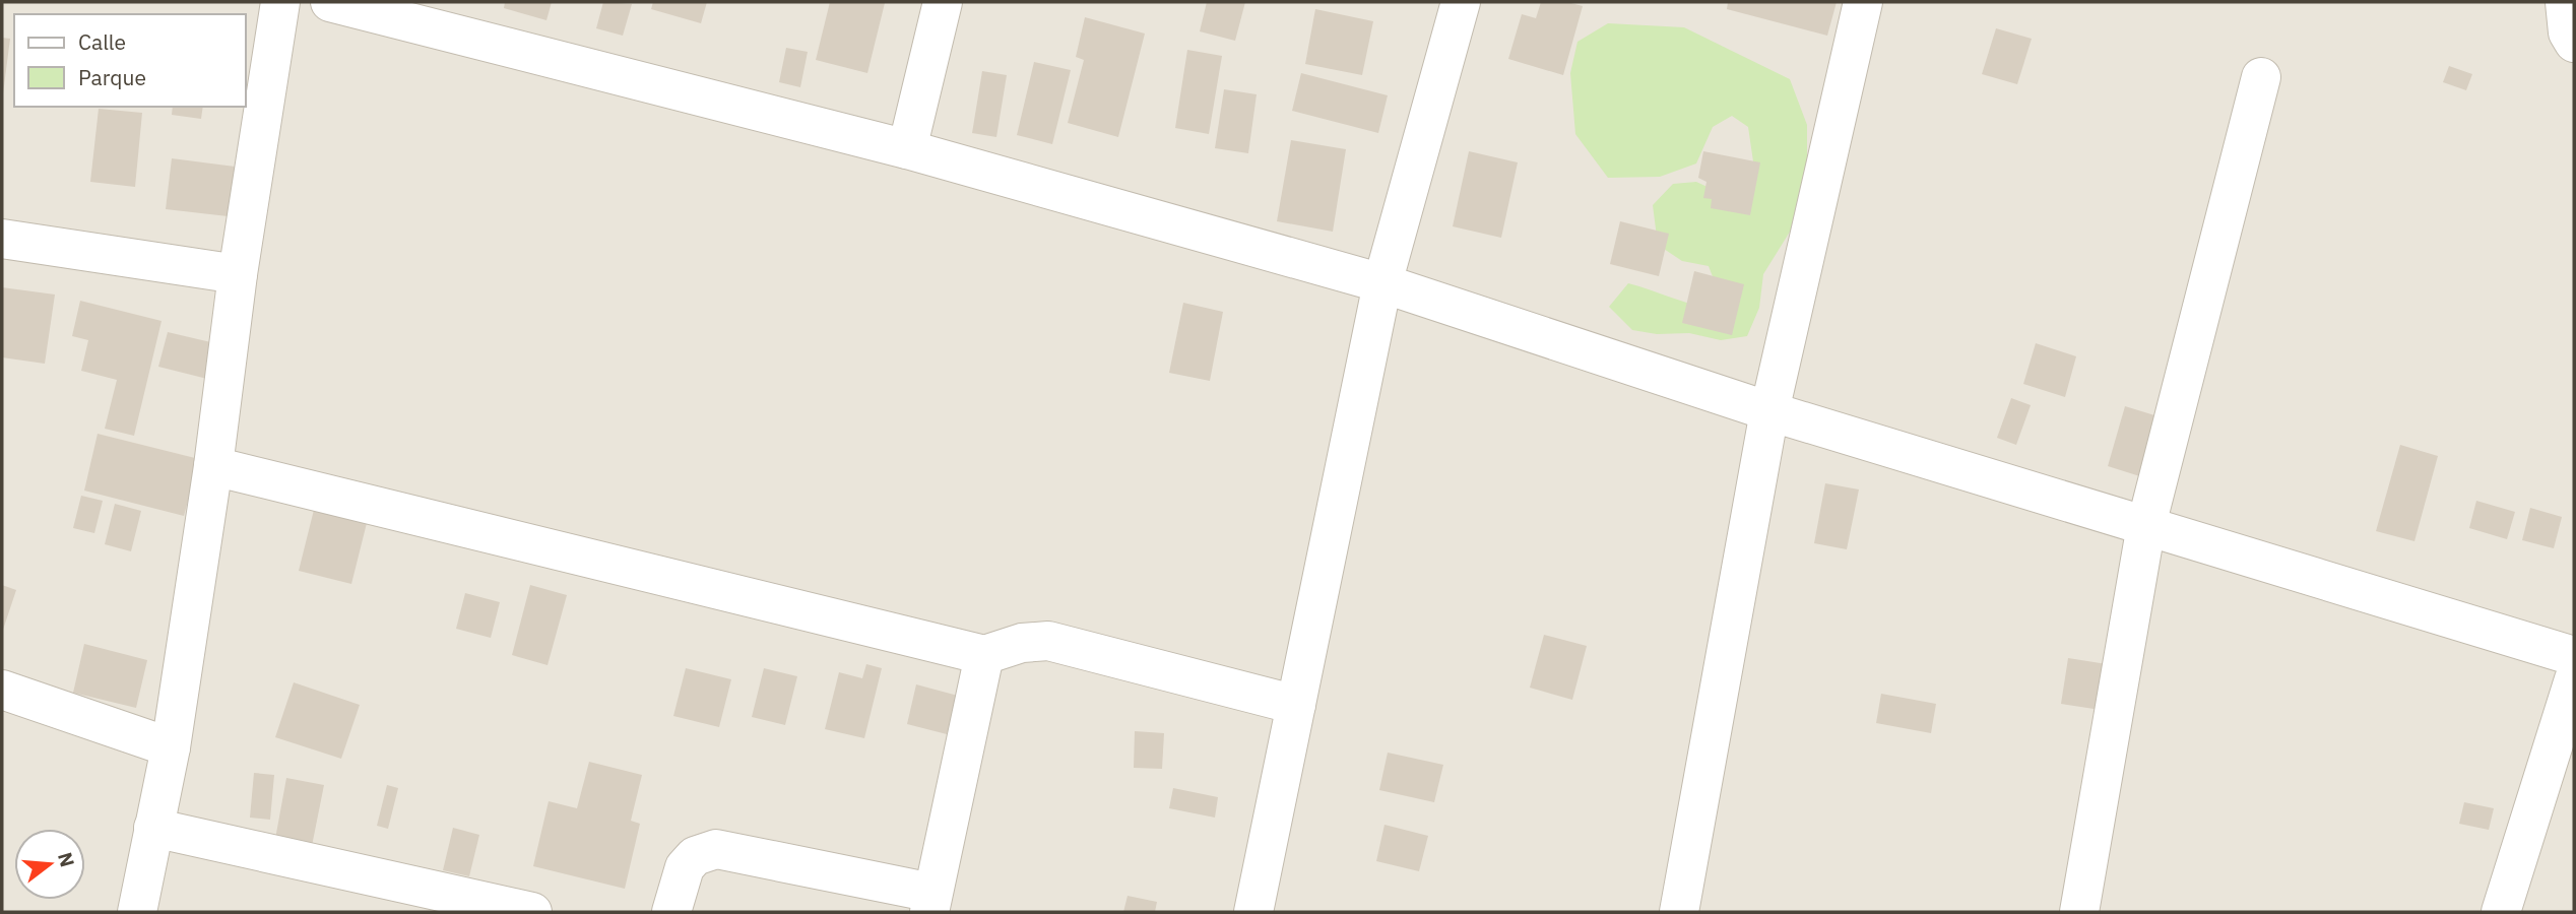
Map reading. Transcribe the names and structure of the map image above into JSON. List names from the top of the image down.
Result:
{
  "legend": ["Calle", "Parque"],
  "north": "right"
}
